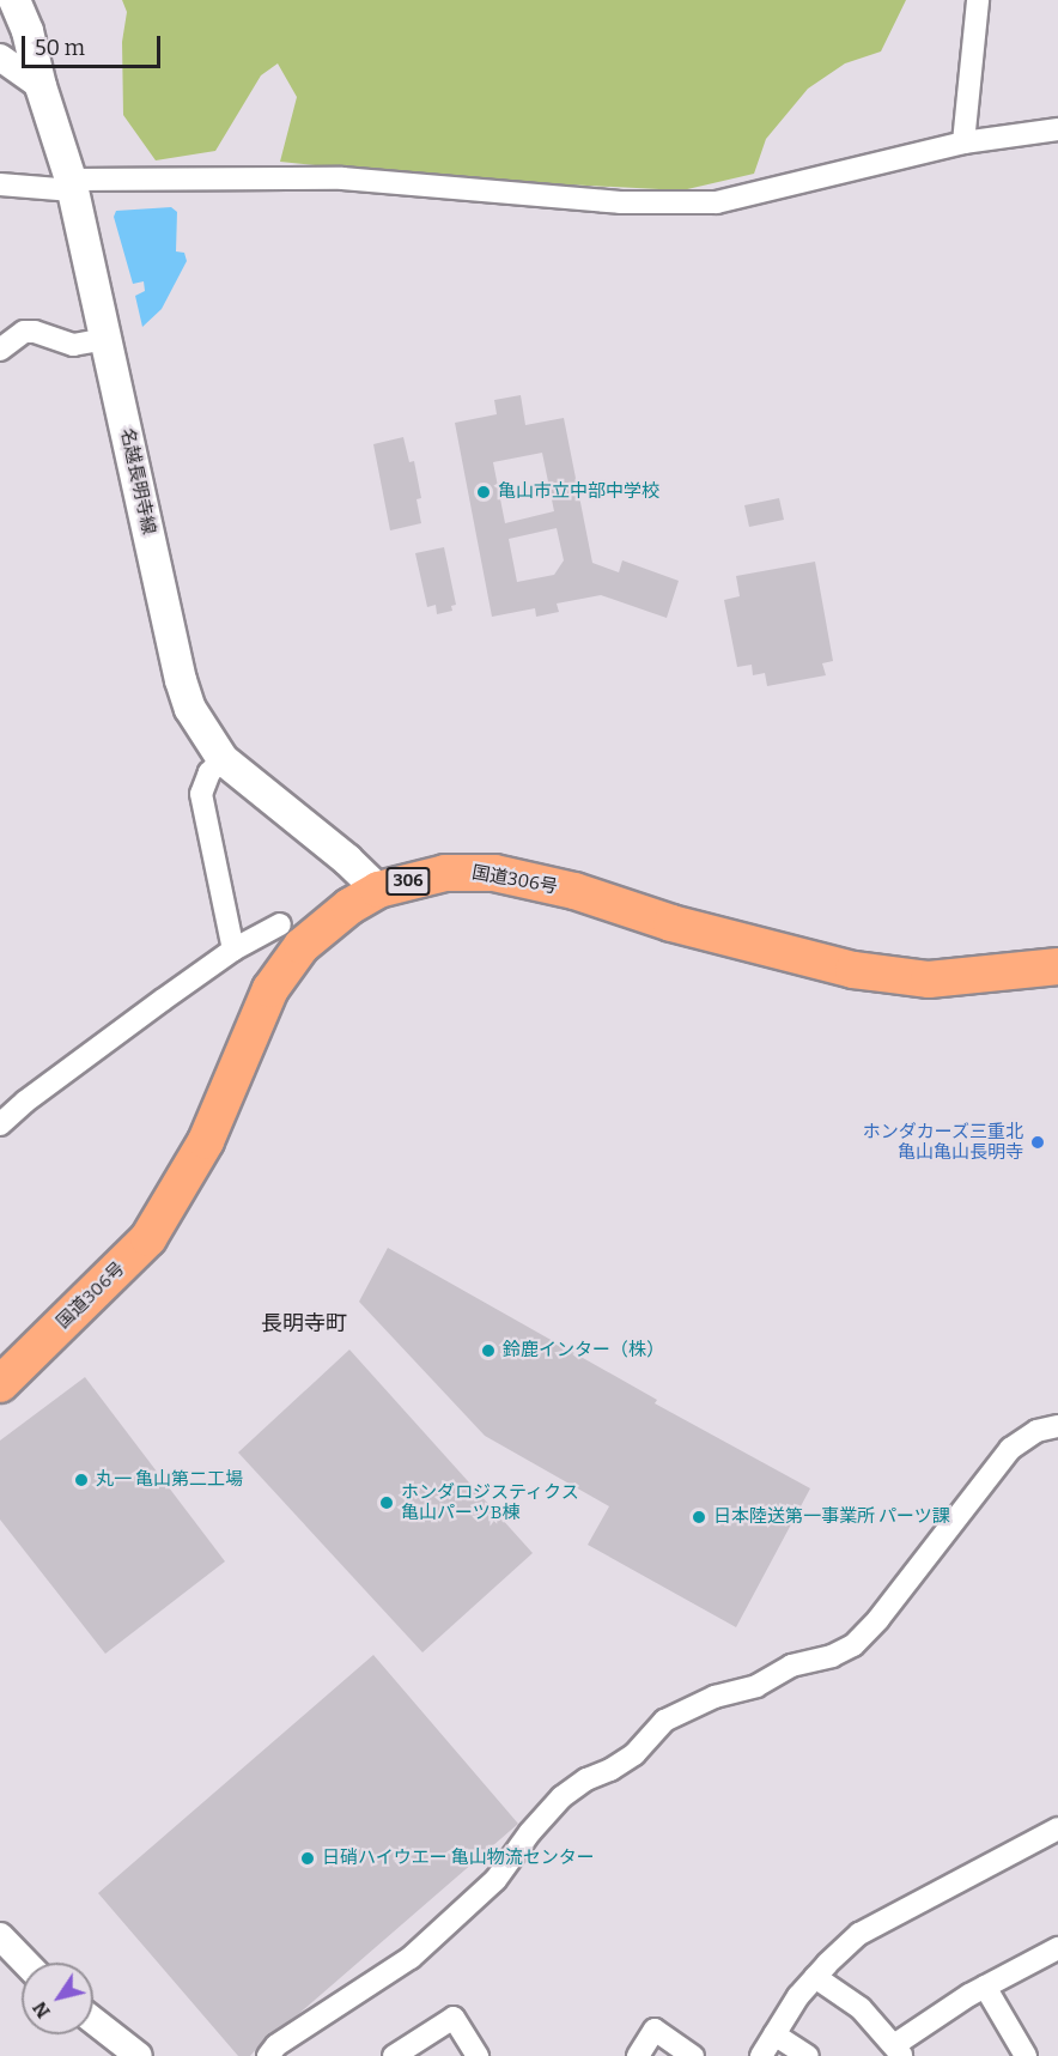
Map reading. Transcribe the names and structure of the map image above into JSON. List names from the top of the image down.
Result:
{
  "streets": {
    "highway": ["国道306号", "306"],
    "main road": ["名越長明寺線"]
  },
  "crossings": [
    ["名越長明寺線", "国道306号"]
  ],
  "districts": ["長明寺町"],
  "places": [
    "亀山市立中部中学校",
    "ホンダカーズ三重北 亀山亀山長明寺",
    "鈴鹿インター（株）",
    "丸一 亀山第二工場",
    "ホンダロジスティクス 亀山パーツB棟",
    "日本陸送第一事業所 パーツ課",
    "日硝ハイウエー 亀山物流センター"
  ],
  "scale_bar": "50 m",
  "north": "bottom left"
}
